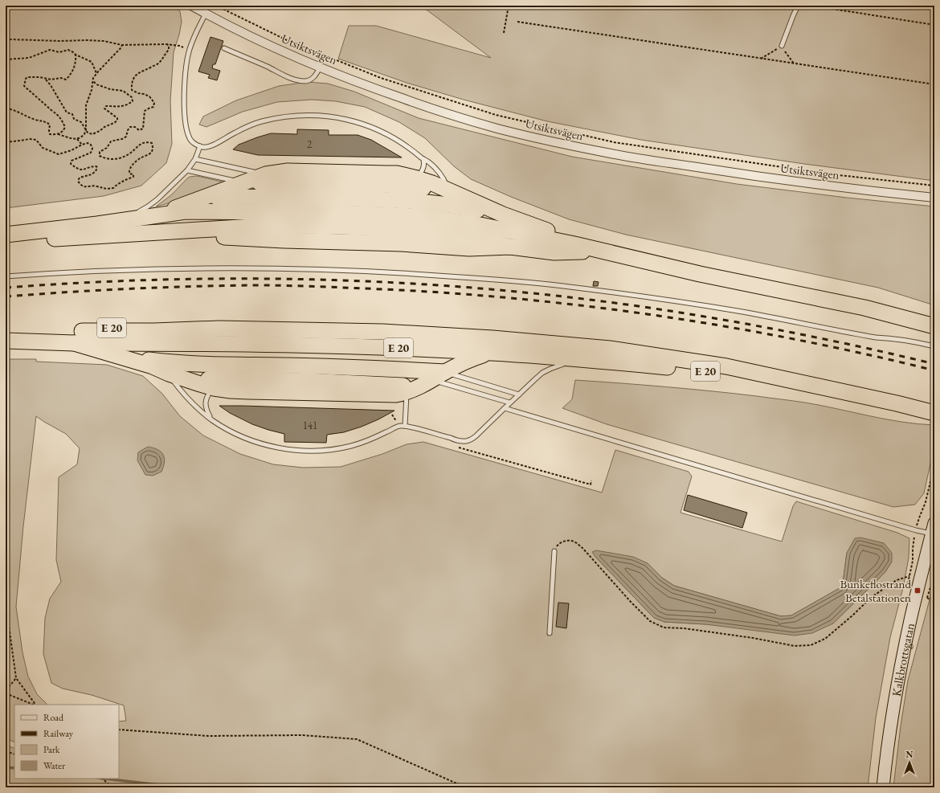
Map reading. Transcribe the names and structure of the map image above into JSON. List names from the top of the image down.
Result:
{
  "streets": {
    "highway": ["E 20"],
    "street": ["Utsiktsvägen", "Kalkbrottsgatan"]
  },
  "places": {
    "transit": ["Bunkeflostrand Betalstationen"]
  },
  "house_numbers": ["2", "141"],
  "legend": [
    "Road",
    "Railway",
    "Park",
    "Water"
  ],
  "north": "top"
}
